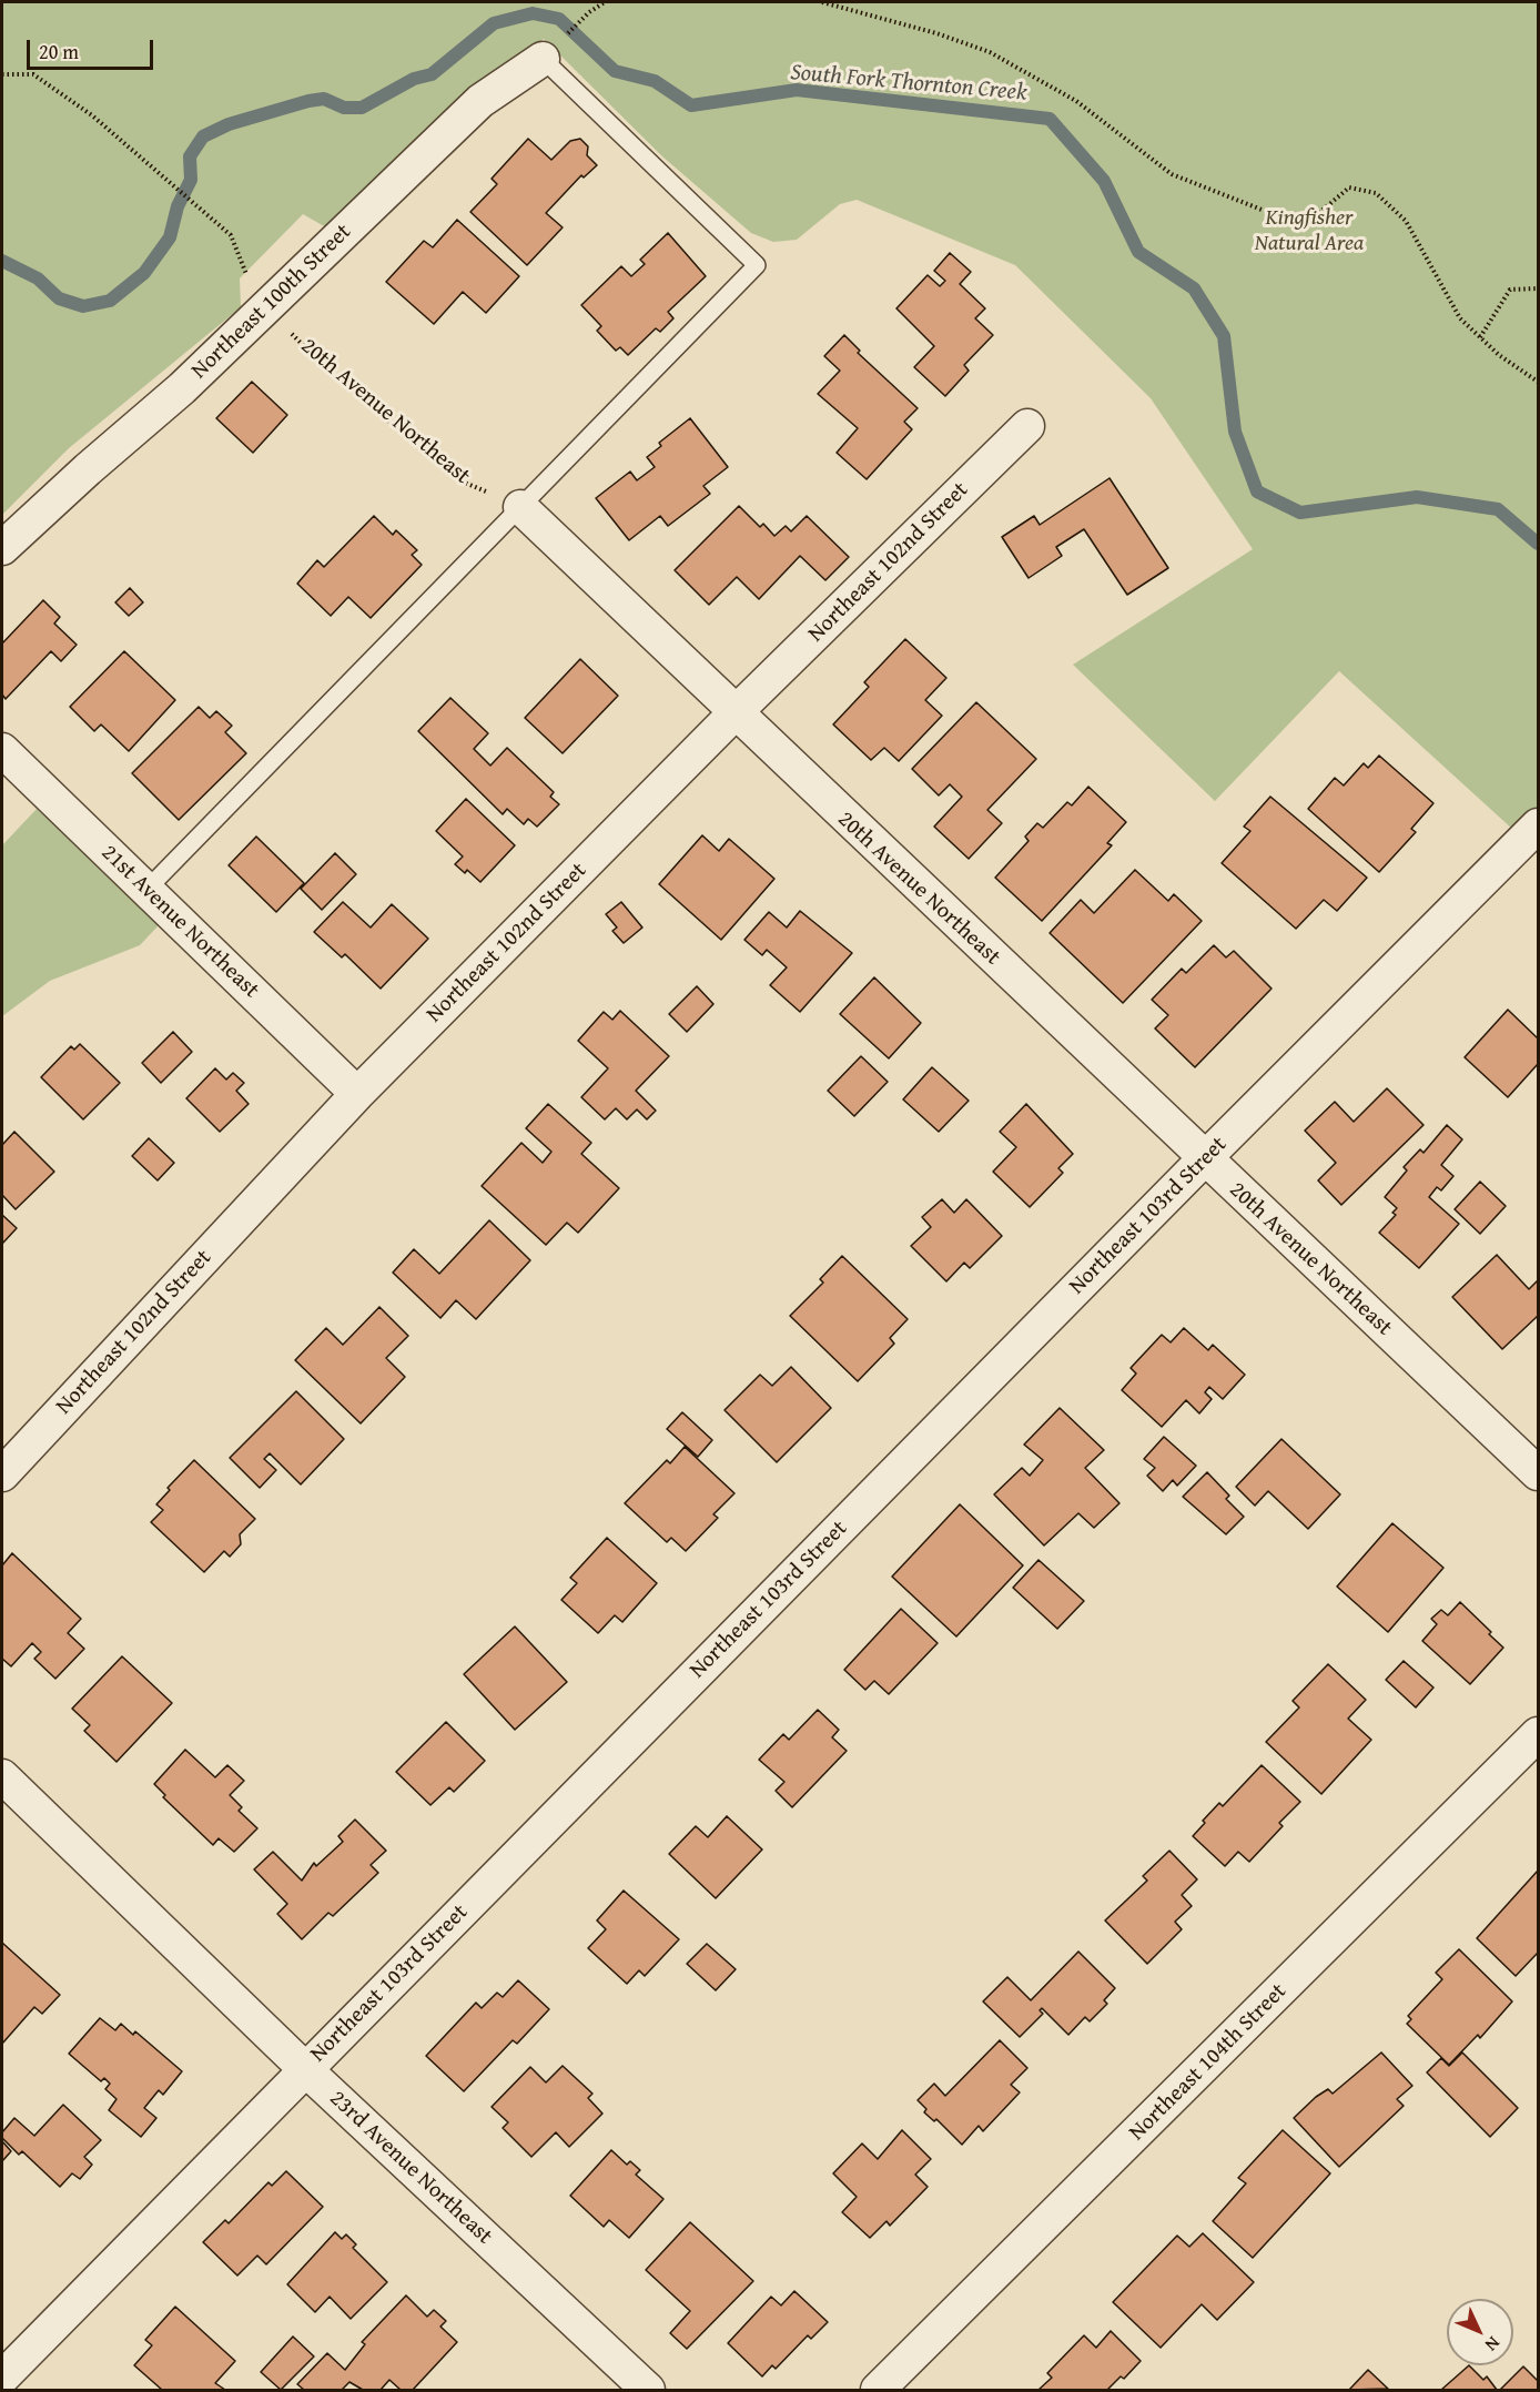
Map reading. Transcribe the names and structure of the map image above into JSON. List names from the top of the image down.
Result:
{
  "streets": {
    "street": [
      "Northeast 100th Street",
      "20th Avenue Northeast",
      "Northeast 102nd Street",
      "21st Avenue Northeast",
      "Northeast 103rd Street",
      "Northeast 104th Street",
      "23rd Avenue Northeast"
    ]
  },
  "crossings": [
    ["20th Avenue Northeast", "Northeast 102nd Street"],
    ["20th Avenue Northeast", "Northeast 103rd Street"],
    ["Northeast 102nd Street", "21st Avenue Northeast"],
    ["Northeast 103rd Street", "23rd Avenue Northeast"]
  ],
  "water": ["South Fork Thornton Creek"],
  "parks": ["Kingfisher Natural Area"],
  "scale_bar": "20 m",
  "north": "bottom right"
}
